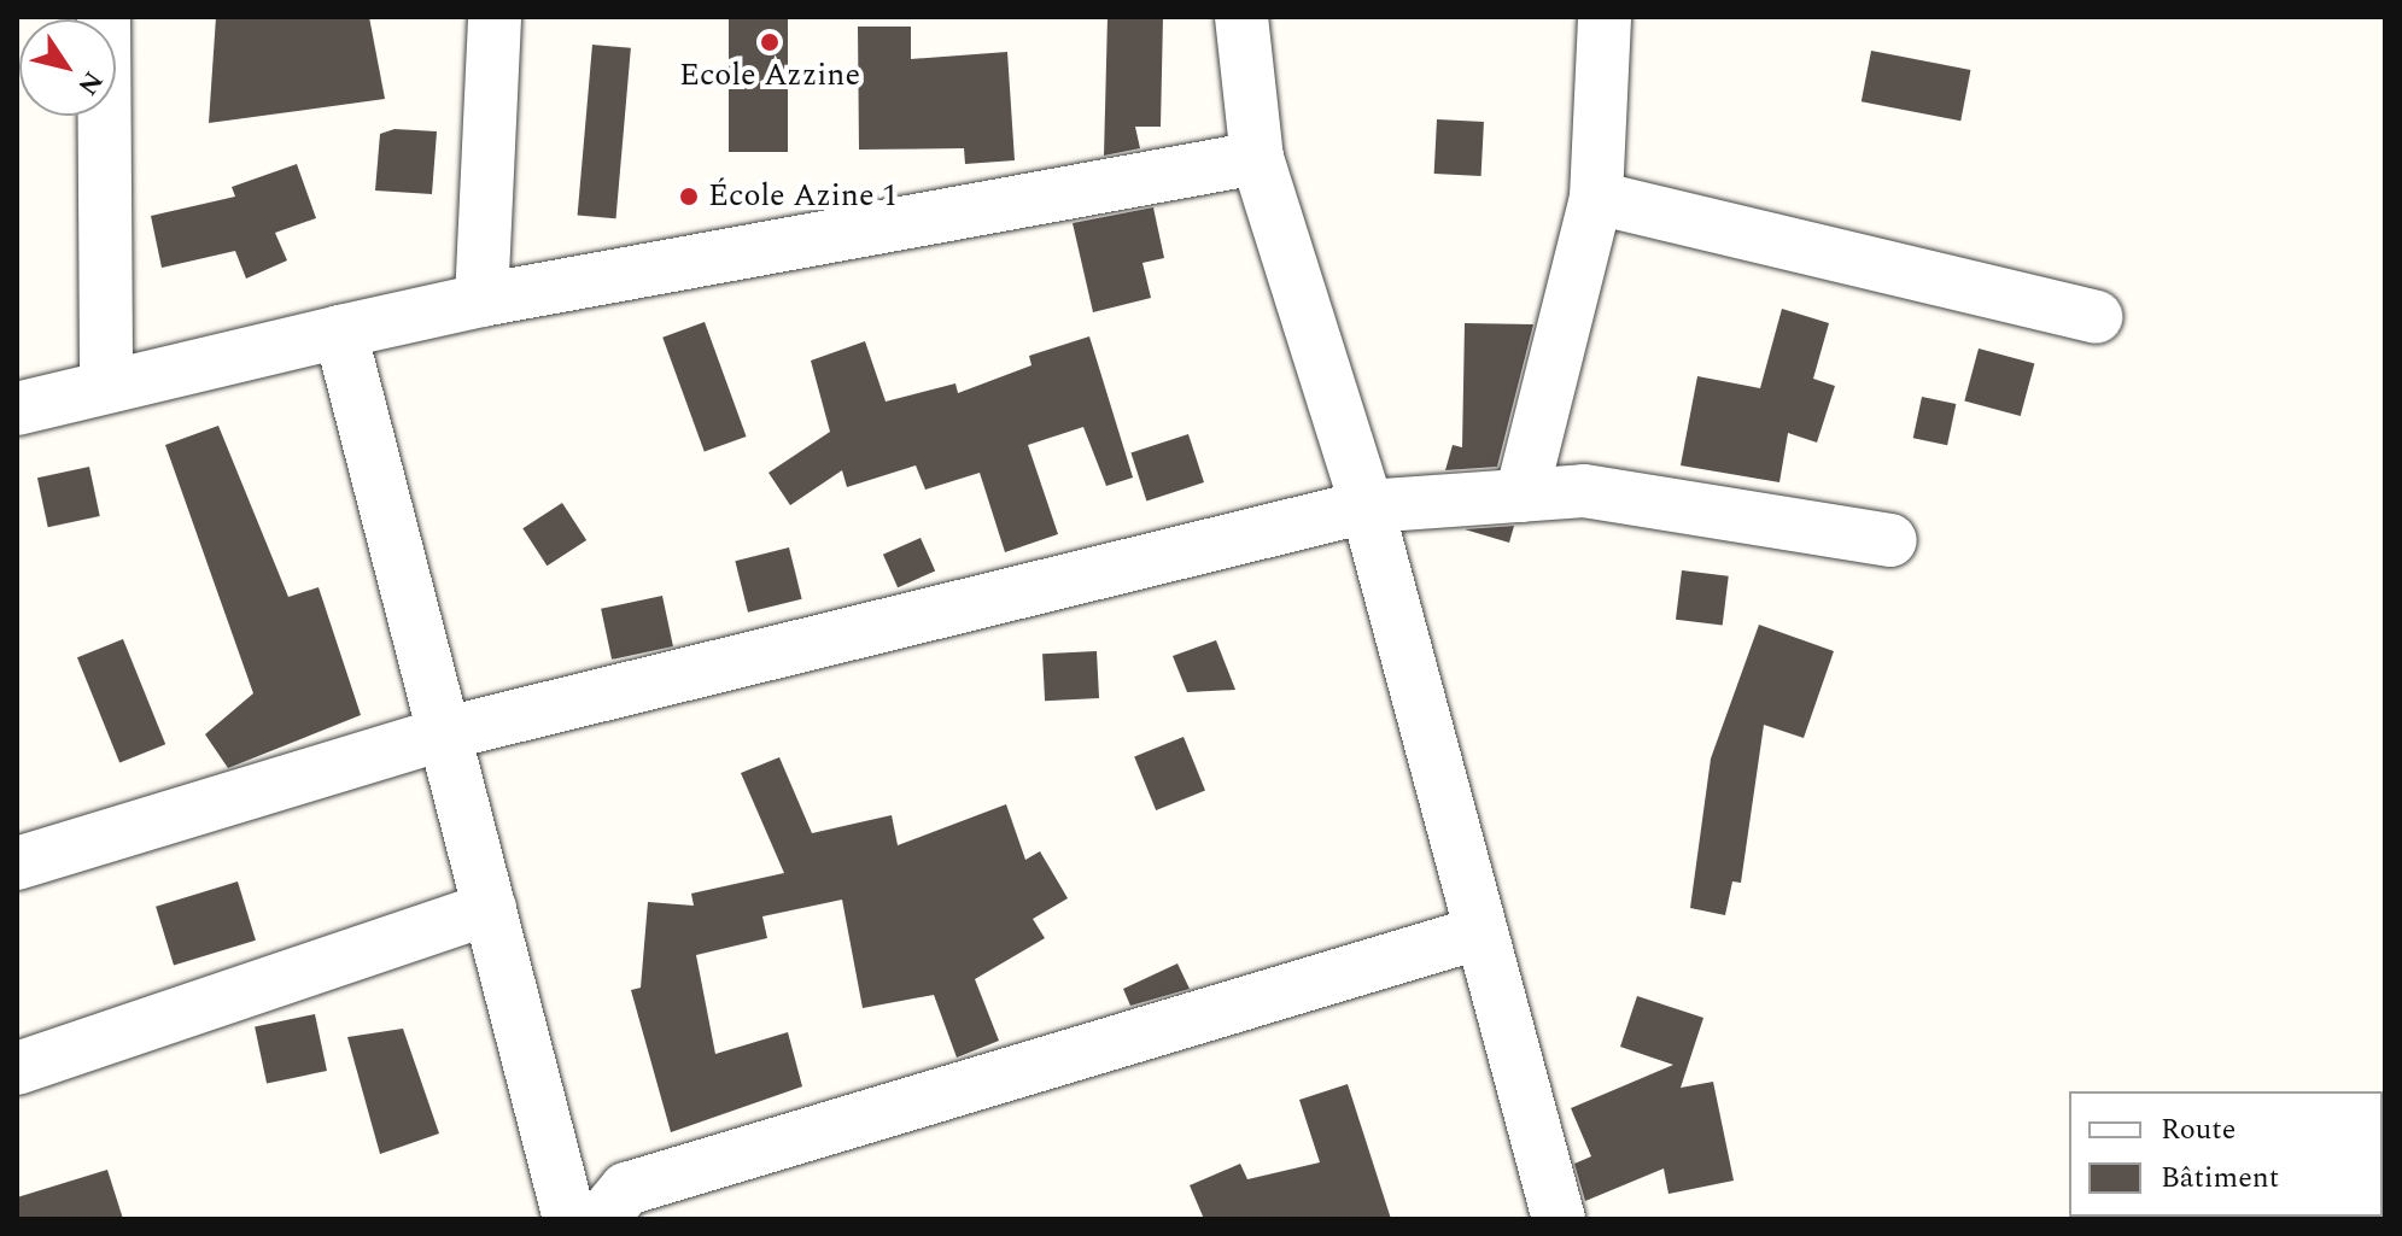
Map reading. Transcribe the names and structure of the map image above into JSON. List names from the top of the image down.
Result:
{
  "places": ["Ecole Azzine", "École Azine 1"],
  "legend": ["Route", "Bâtiment"],
  "north": "bottom right"
}
